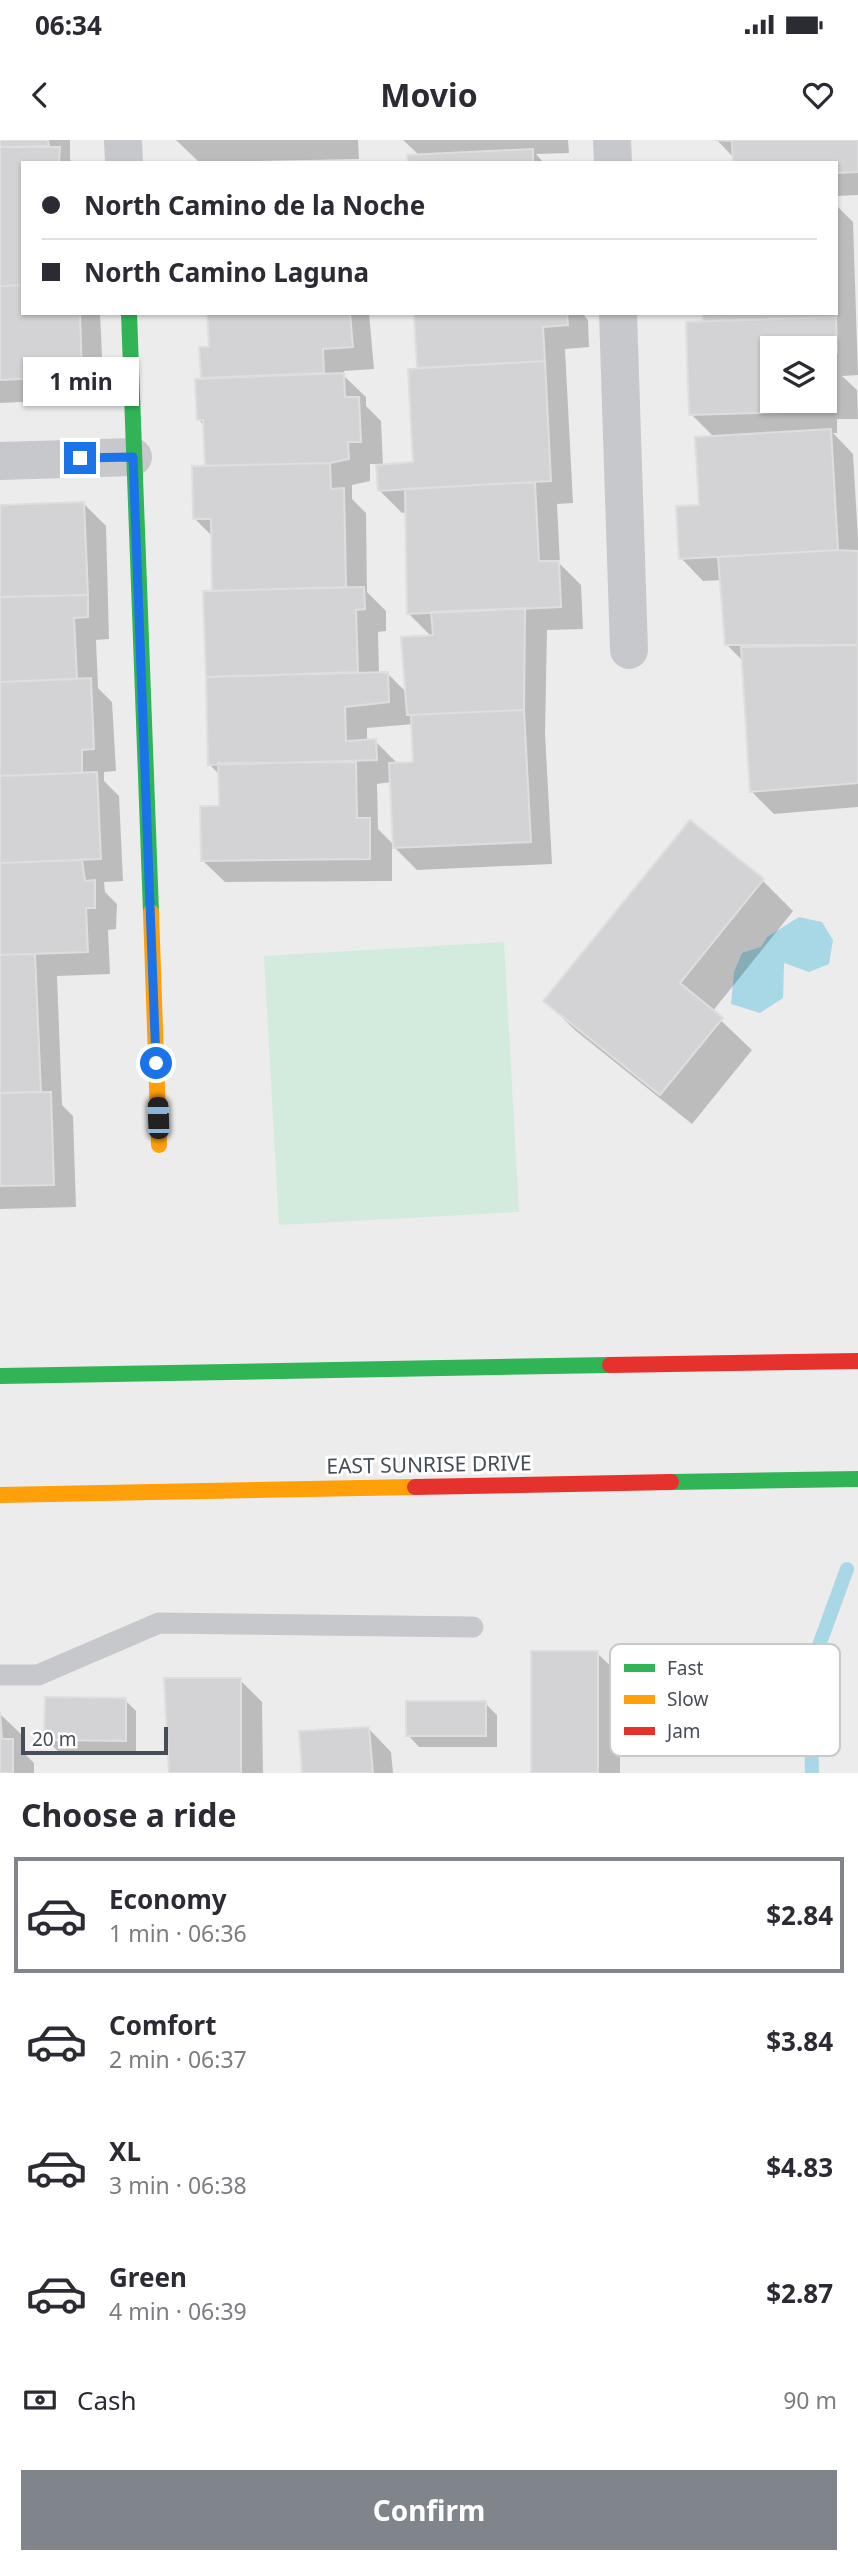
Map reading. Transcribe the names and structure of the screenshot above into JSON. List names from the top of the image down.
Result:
{
  "streets": {
    "main road": ["EAST SUNRISE DRIVE"]
  },
  "legend": ["Fast", "Slow", "Jam"],
  "scale_bar": "20 m",
  "page": {
    "status": "06:34",
    "header": "Movio",
    "banner": ["North Camino de la Noche", "North Camino Laguna"],
    "bubble": "1 min",
    "scale": "20 m",
    "heading": "Choose a ride",
    "list": [
      {
        "name": "Economy",
        "note": "1 min · 06:36",
        "value": "$2.84"
      },
      {
        "name": "Comfort",
        "note": "2 min · 06:37",
        "value": "$3.84"
      },
      {
        "name": "XL",
        "note": "3 min · 06:38",
        "value": "$4.83"
      },
      {
        "name": "Green",
        "note": "4 min · 06:39",
        "value": "$2.87"
      }
    ],
    "pay": ["Cash", "90 m"],
    "buttons": "Confirm"
  }
}
